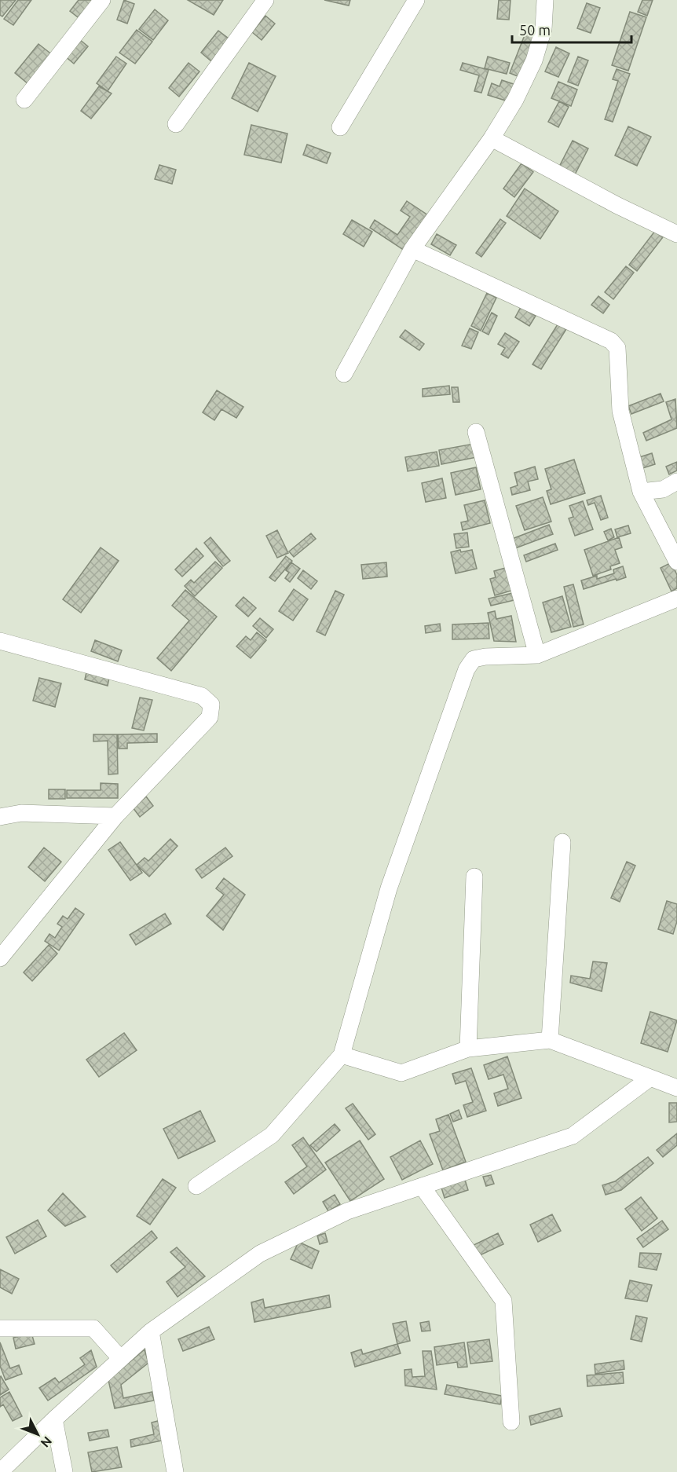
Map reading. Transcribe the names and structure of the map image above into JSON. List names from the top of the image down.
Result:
{
  "scale_bar": "50 m",
  "north": "bottom right"
}
